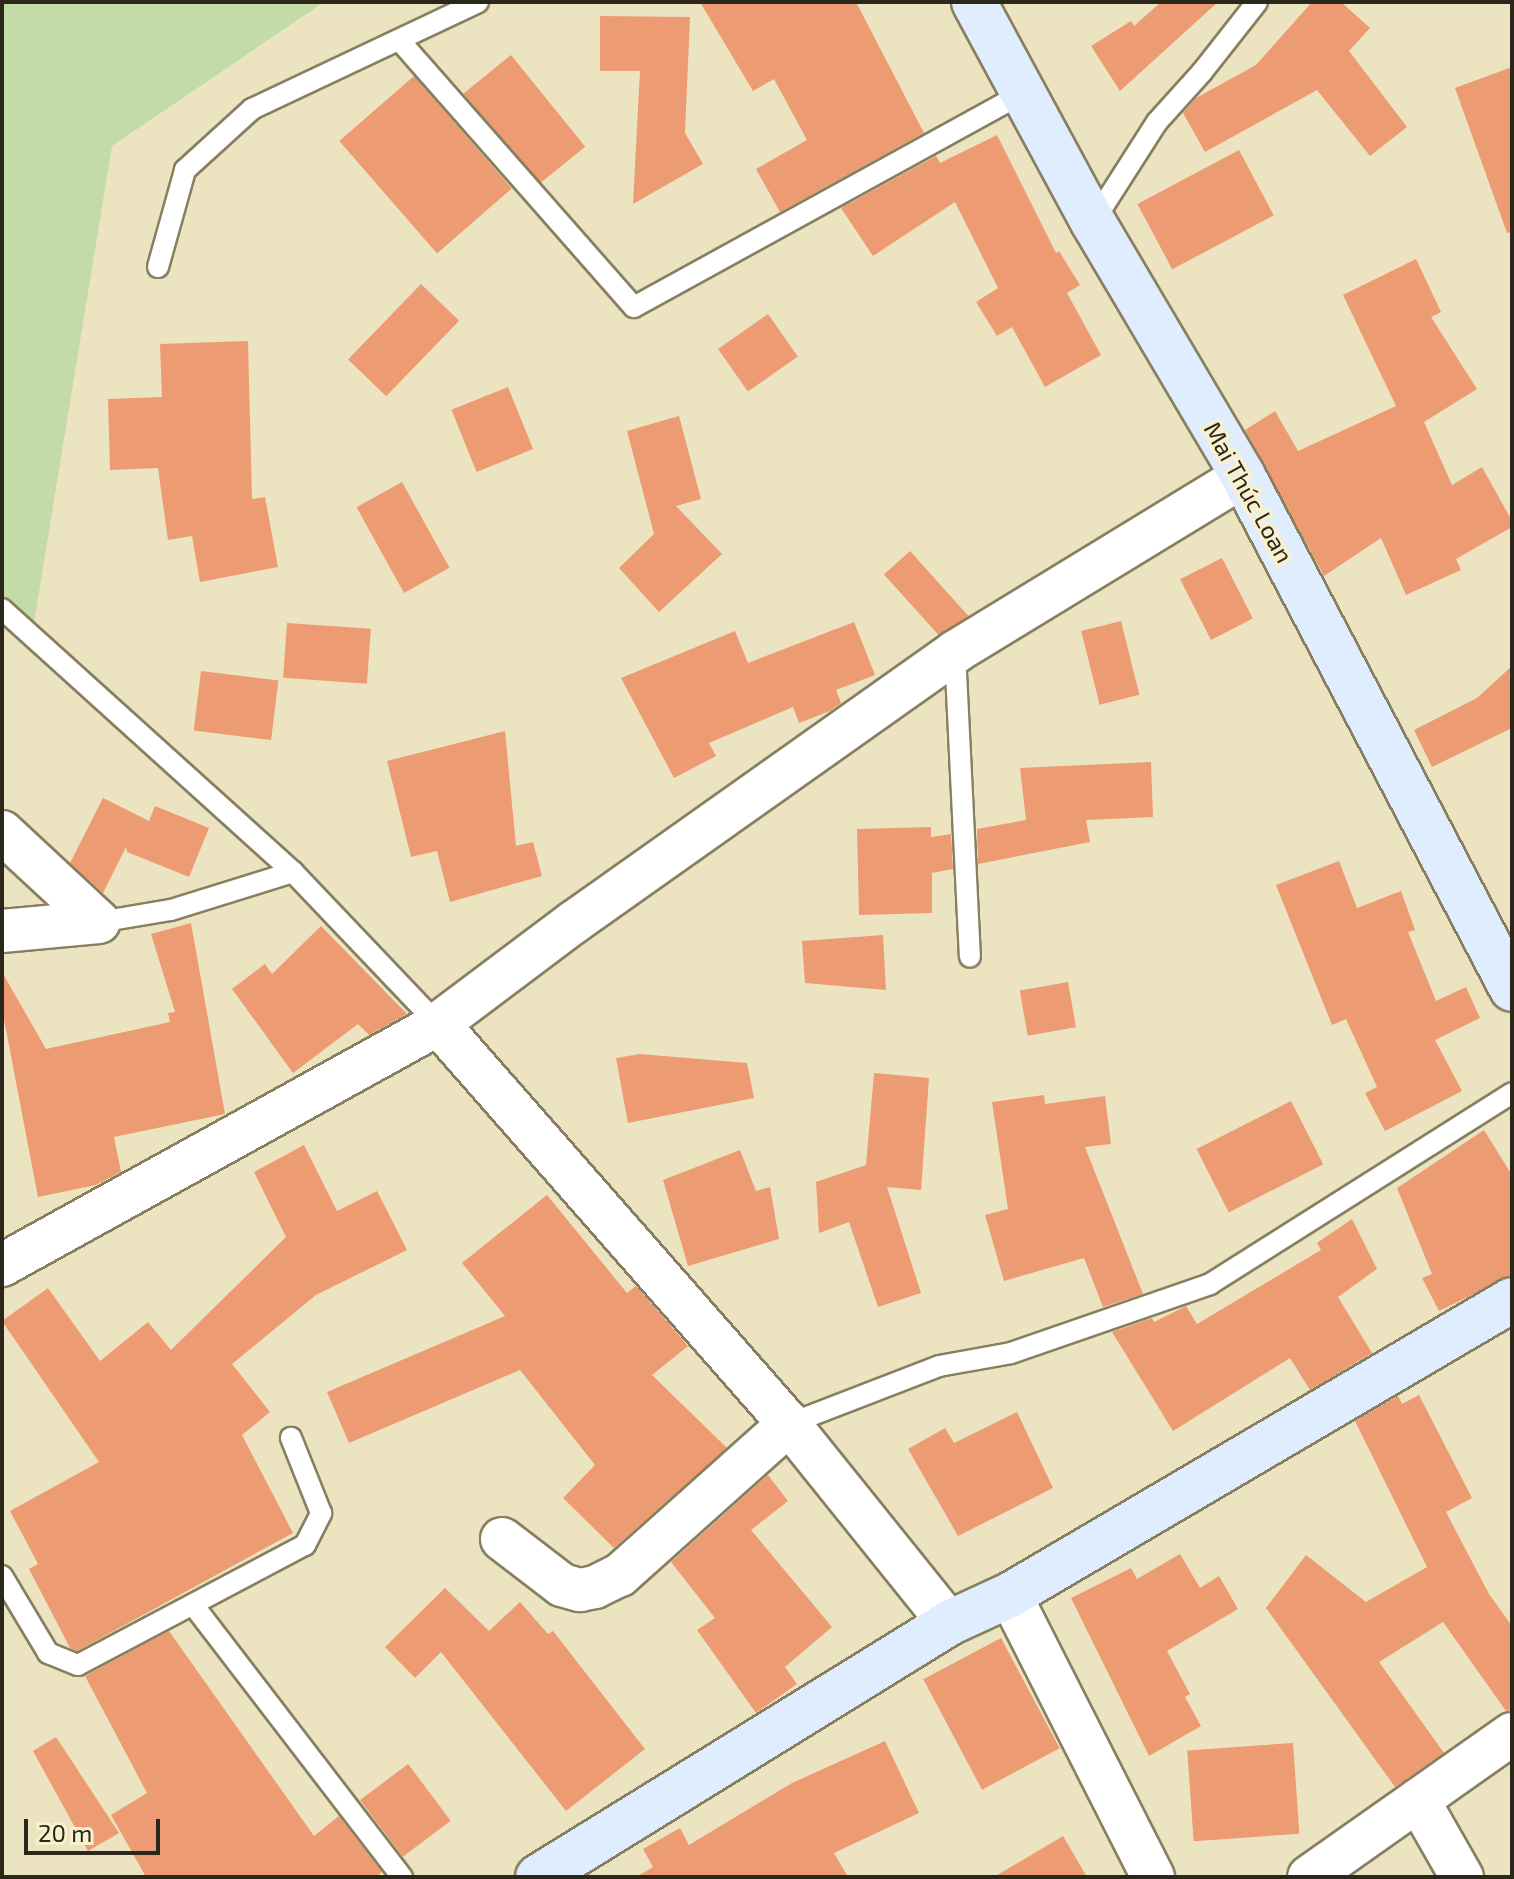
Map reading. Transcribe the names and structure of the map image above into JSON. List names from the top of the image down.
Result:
{
  "streets": {
    "street": ["Mai Thúc Loan"]
  },
  "scale_bar": "20 m"
}
